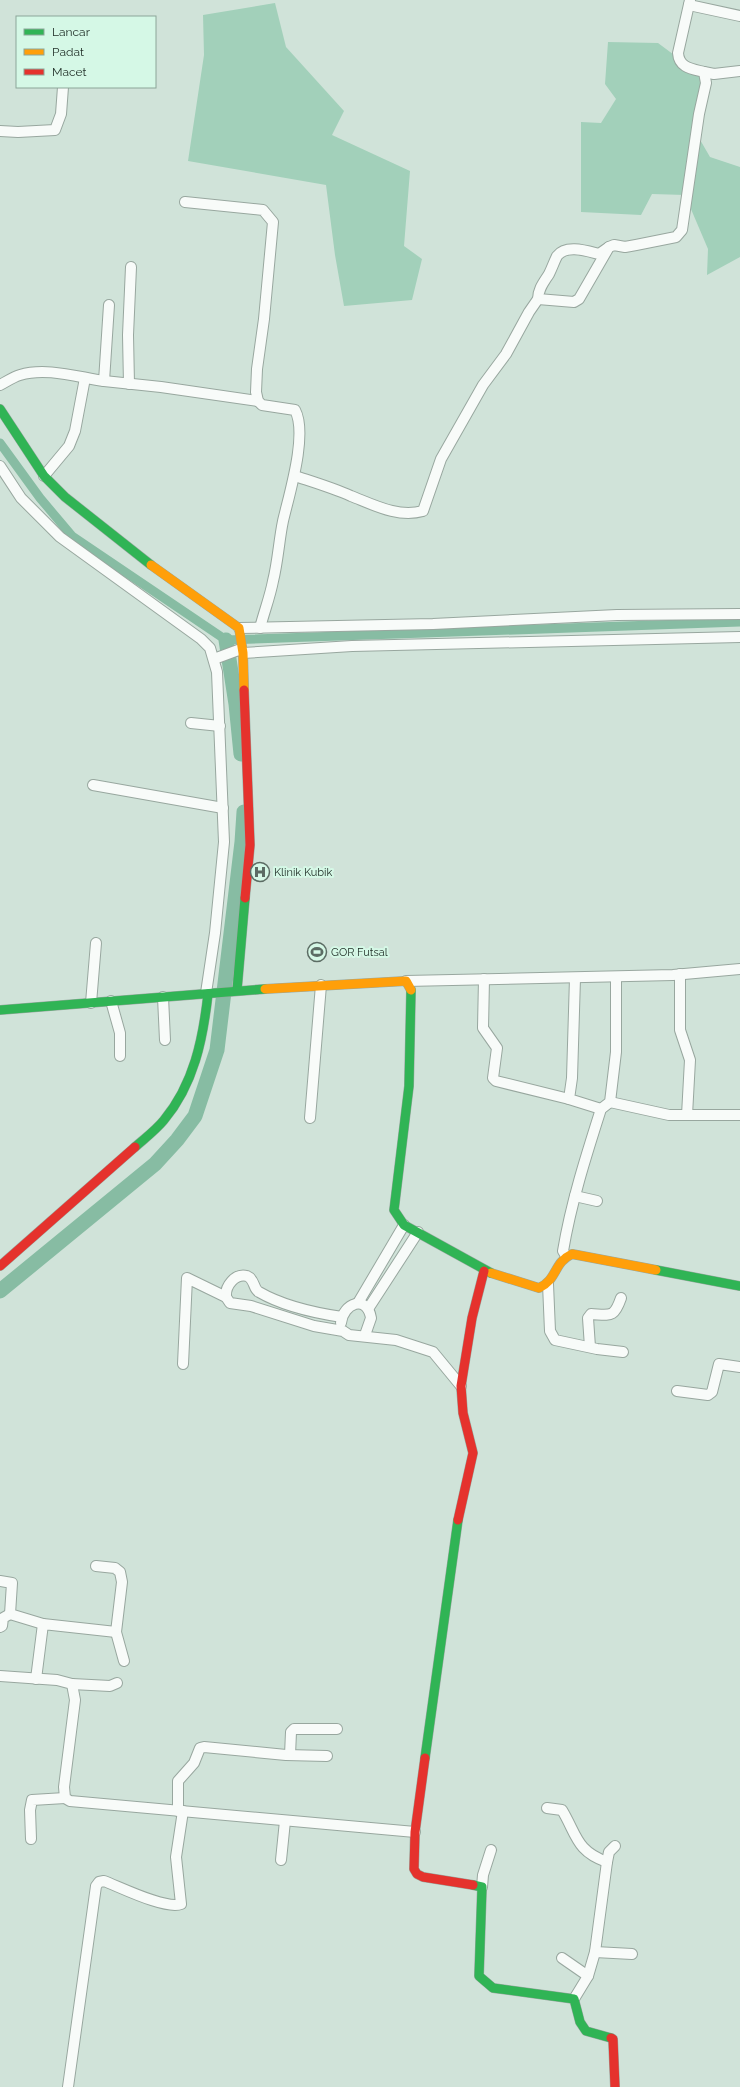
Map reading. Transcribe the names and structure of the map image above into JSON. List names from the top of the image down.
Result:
{
  "places": {
    "hospital": ["Klinik Kubik"],
    "sports": ["GOR Futsal"]
  },
  "legend": ["Lancar", "Padat", "Macet"]
}
